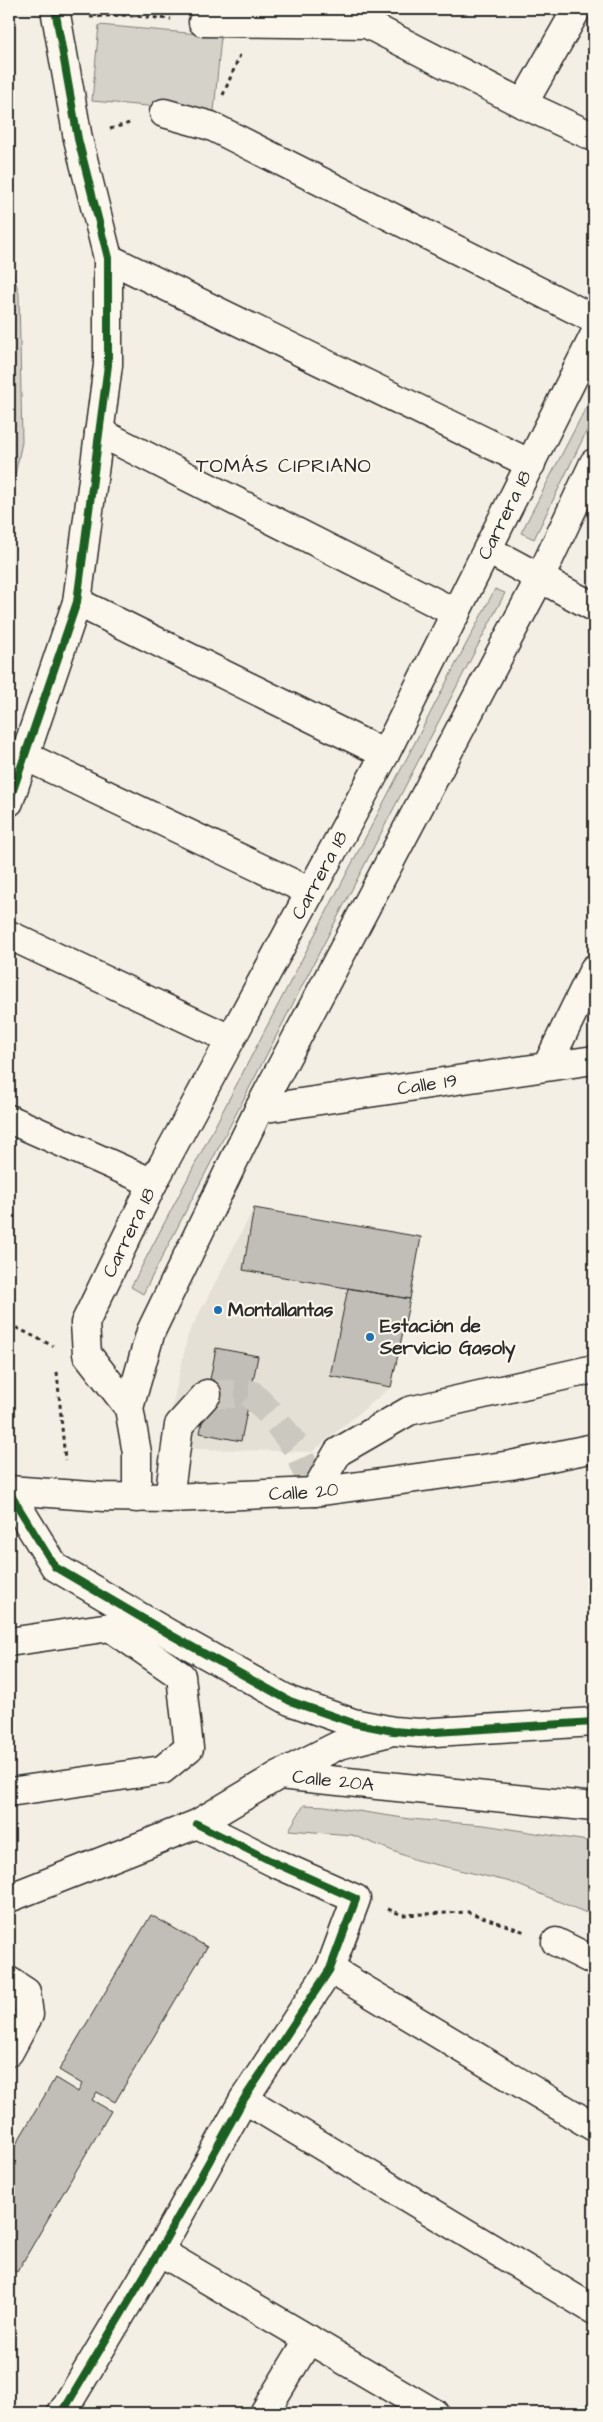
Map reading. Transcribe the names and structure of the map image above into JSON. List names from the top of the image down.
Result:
{
  "streets": {
    "street": [
      "Carrera 18",
      "Calle 19",
      "Calle 20",
      "Calle 20A"
    ]
  },
  "districts": ["TOMÁS CIPRIANO"],
  "places": ["Montallantas", "Estación de Servicio Gasoly"]
}
